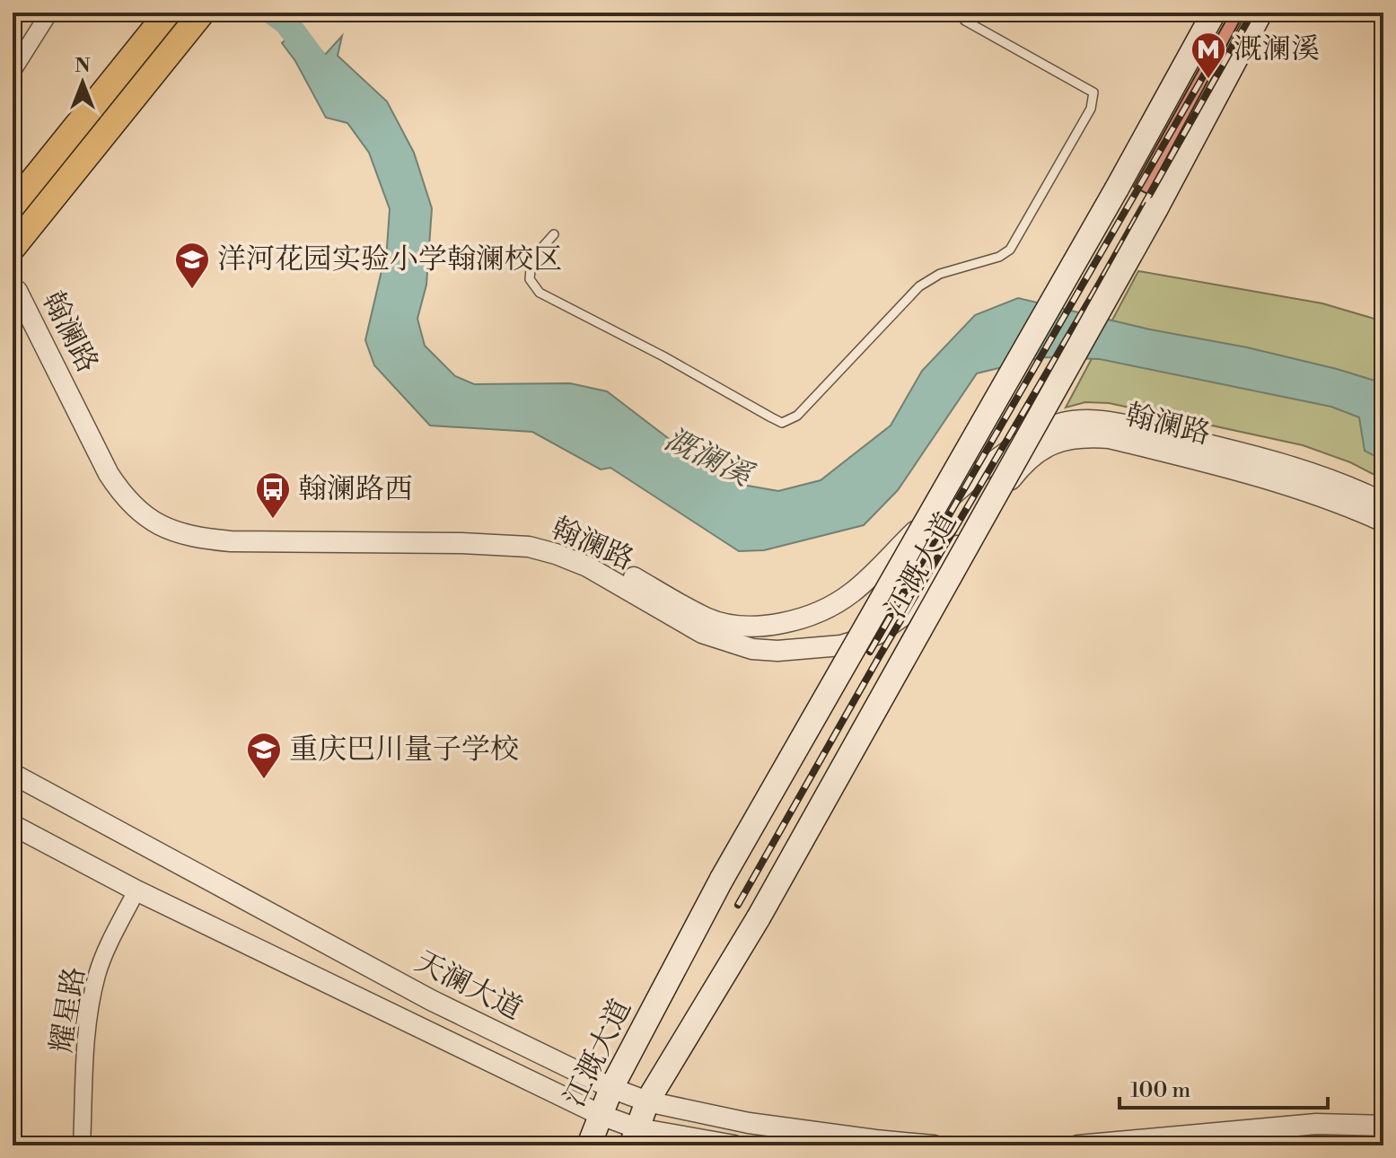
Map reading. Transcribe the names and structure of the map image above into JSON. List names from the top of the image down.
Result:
{
  "streets": {
    "main road": ["江溉大道"],
    "street": ["翰澜路", "天澜大道", "耀星路"]
  },
  "crossings": [
    ["江溉大道", "天澜大道"],
    ["天澜大道", "耀星路"]
  ],
  "water": ["溉澜溪"],
  "places": {
    "metro station": ["溉澜溪"],
    "school or university": ["洋河花园实验小学翰澜校区", "重庆巴川量子学校"],
    "bus stop": ["翰澜路西"]
  },
  "scale_bar": "100 m",
  "north": "top"
}
